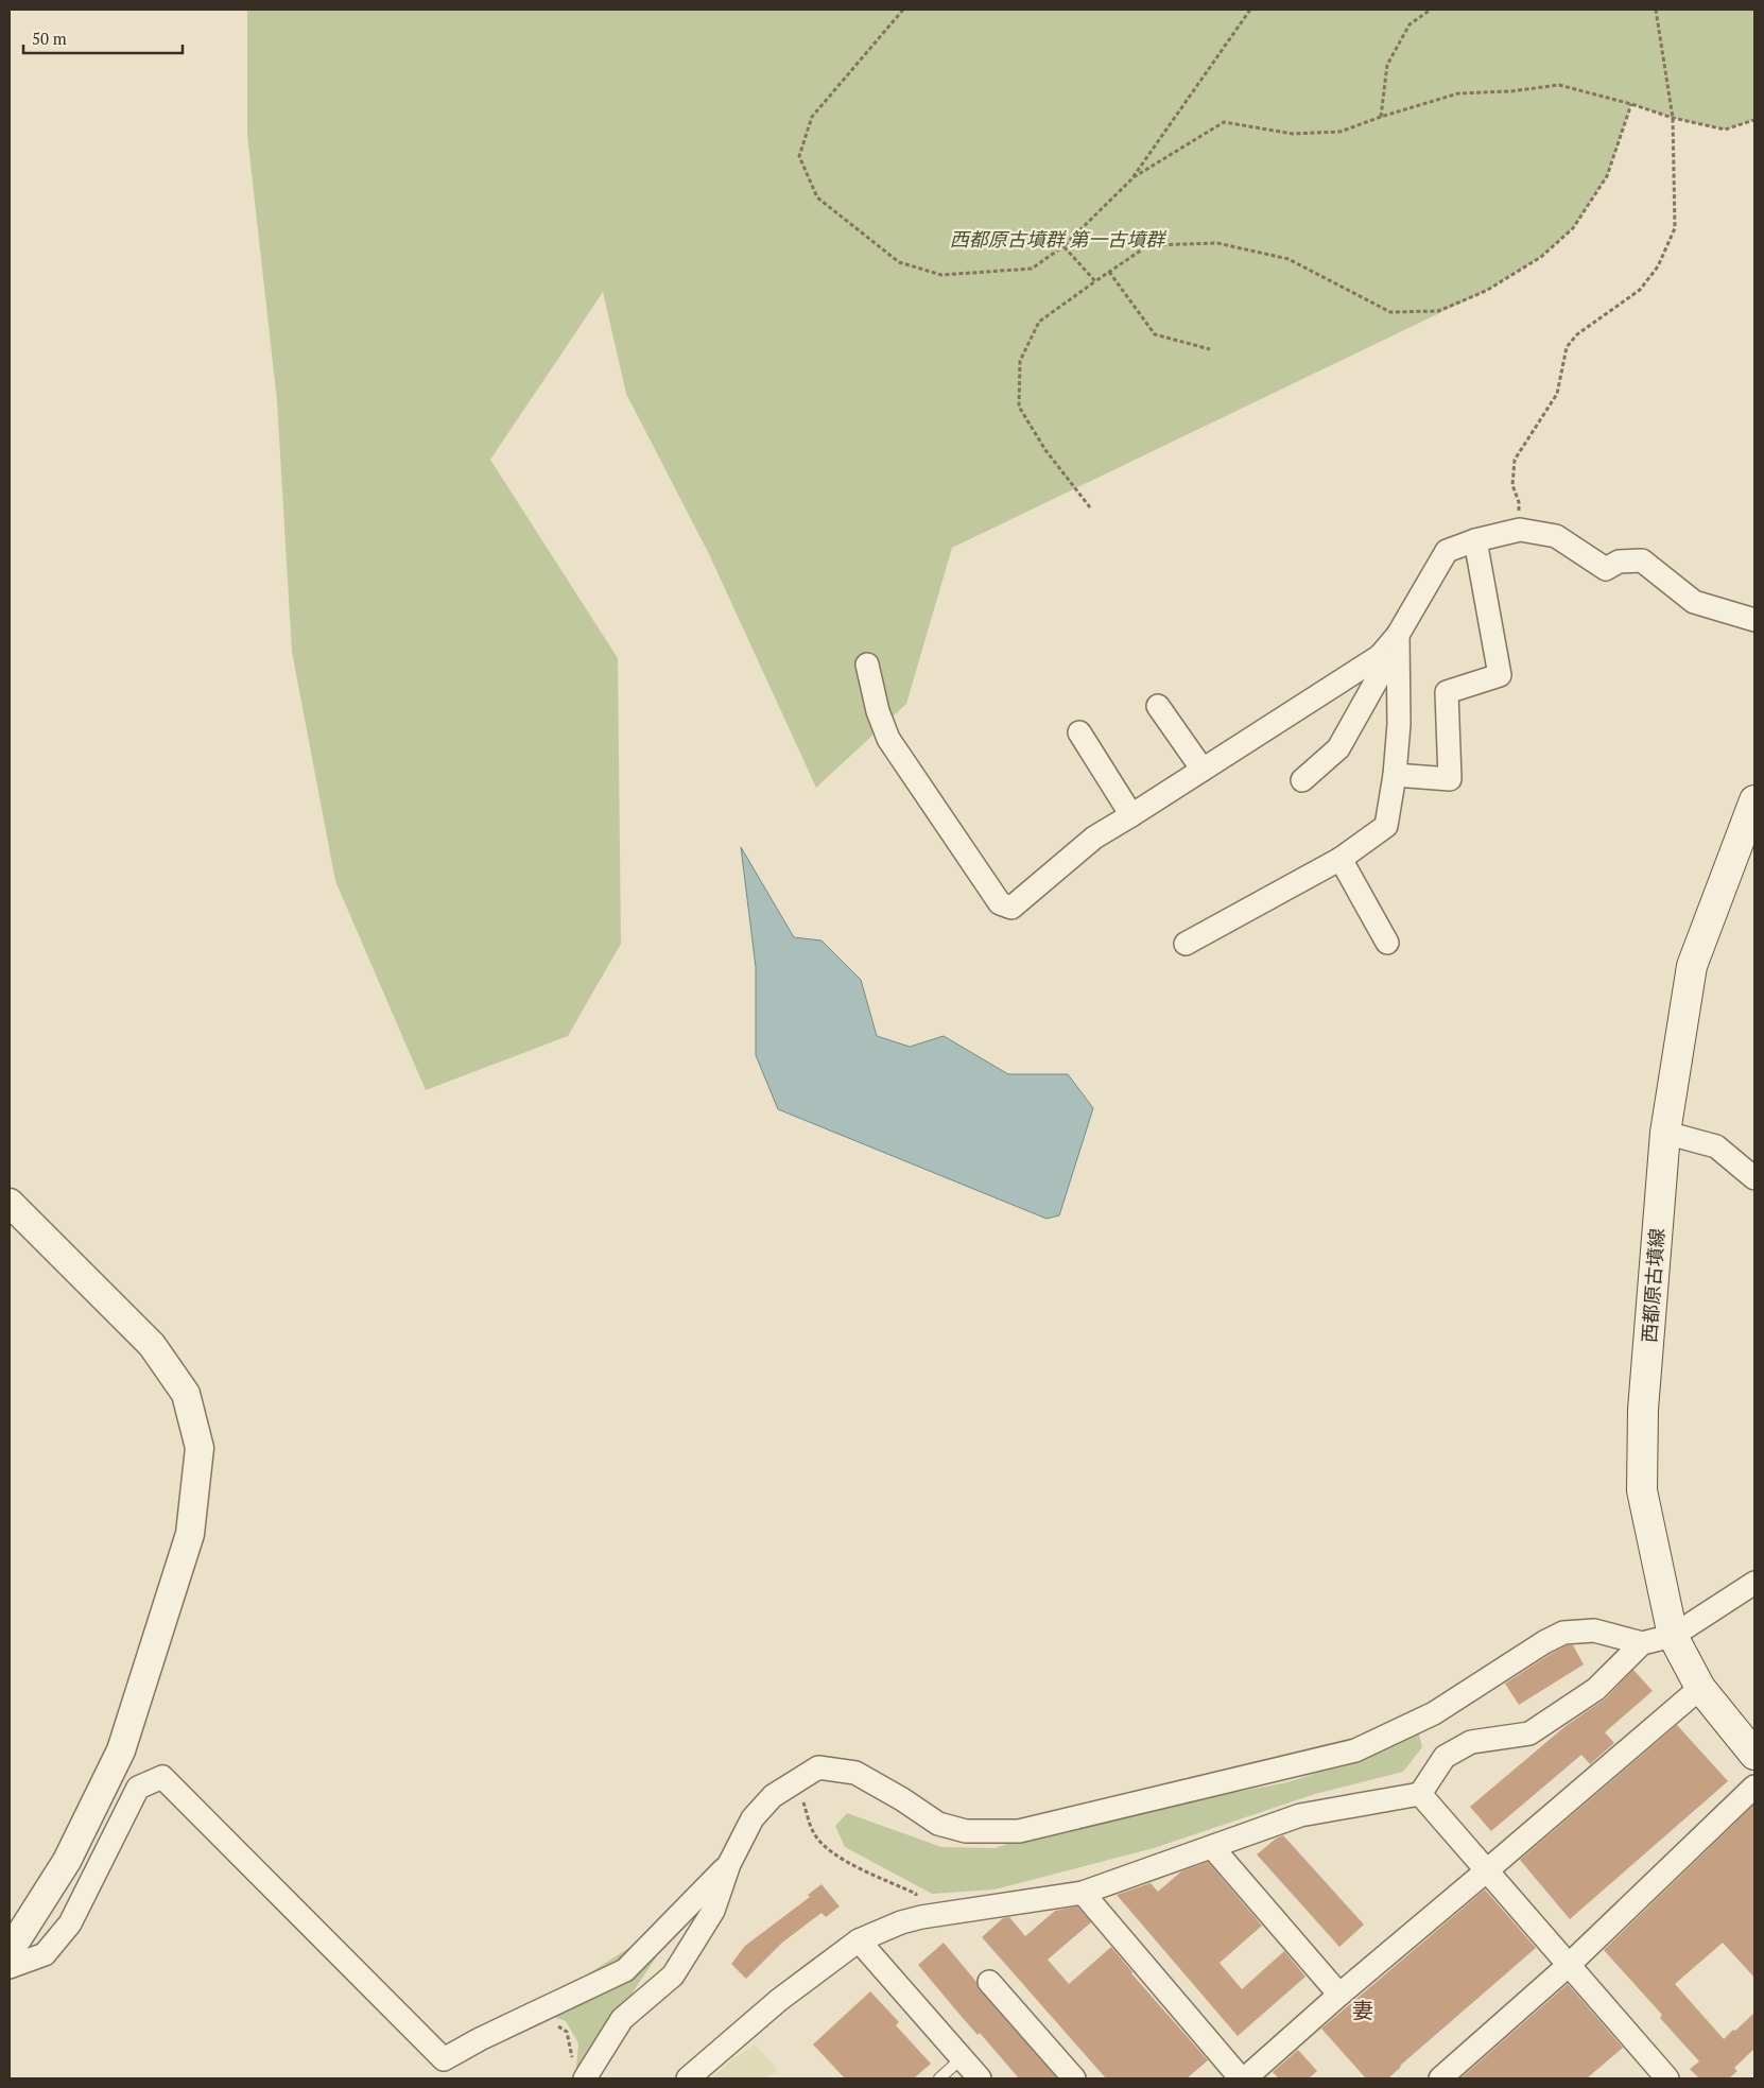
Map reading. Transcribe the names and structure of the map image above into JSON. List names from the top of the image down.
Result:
{
  "streets": {
    "main road": ["西都原古墳線"]
  },
  "districts": ["妻"],
  "parks": ["西都原古墳群 第一古墳群"],
  "scale_bar": "50 m"
}
